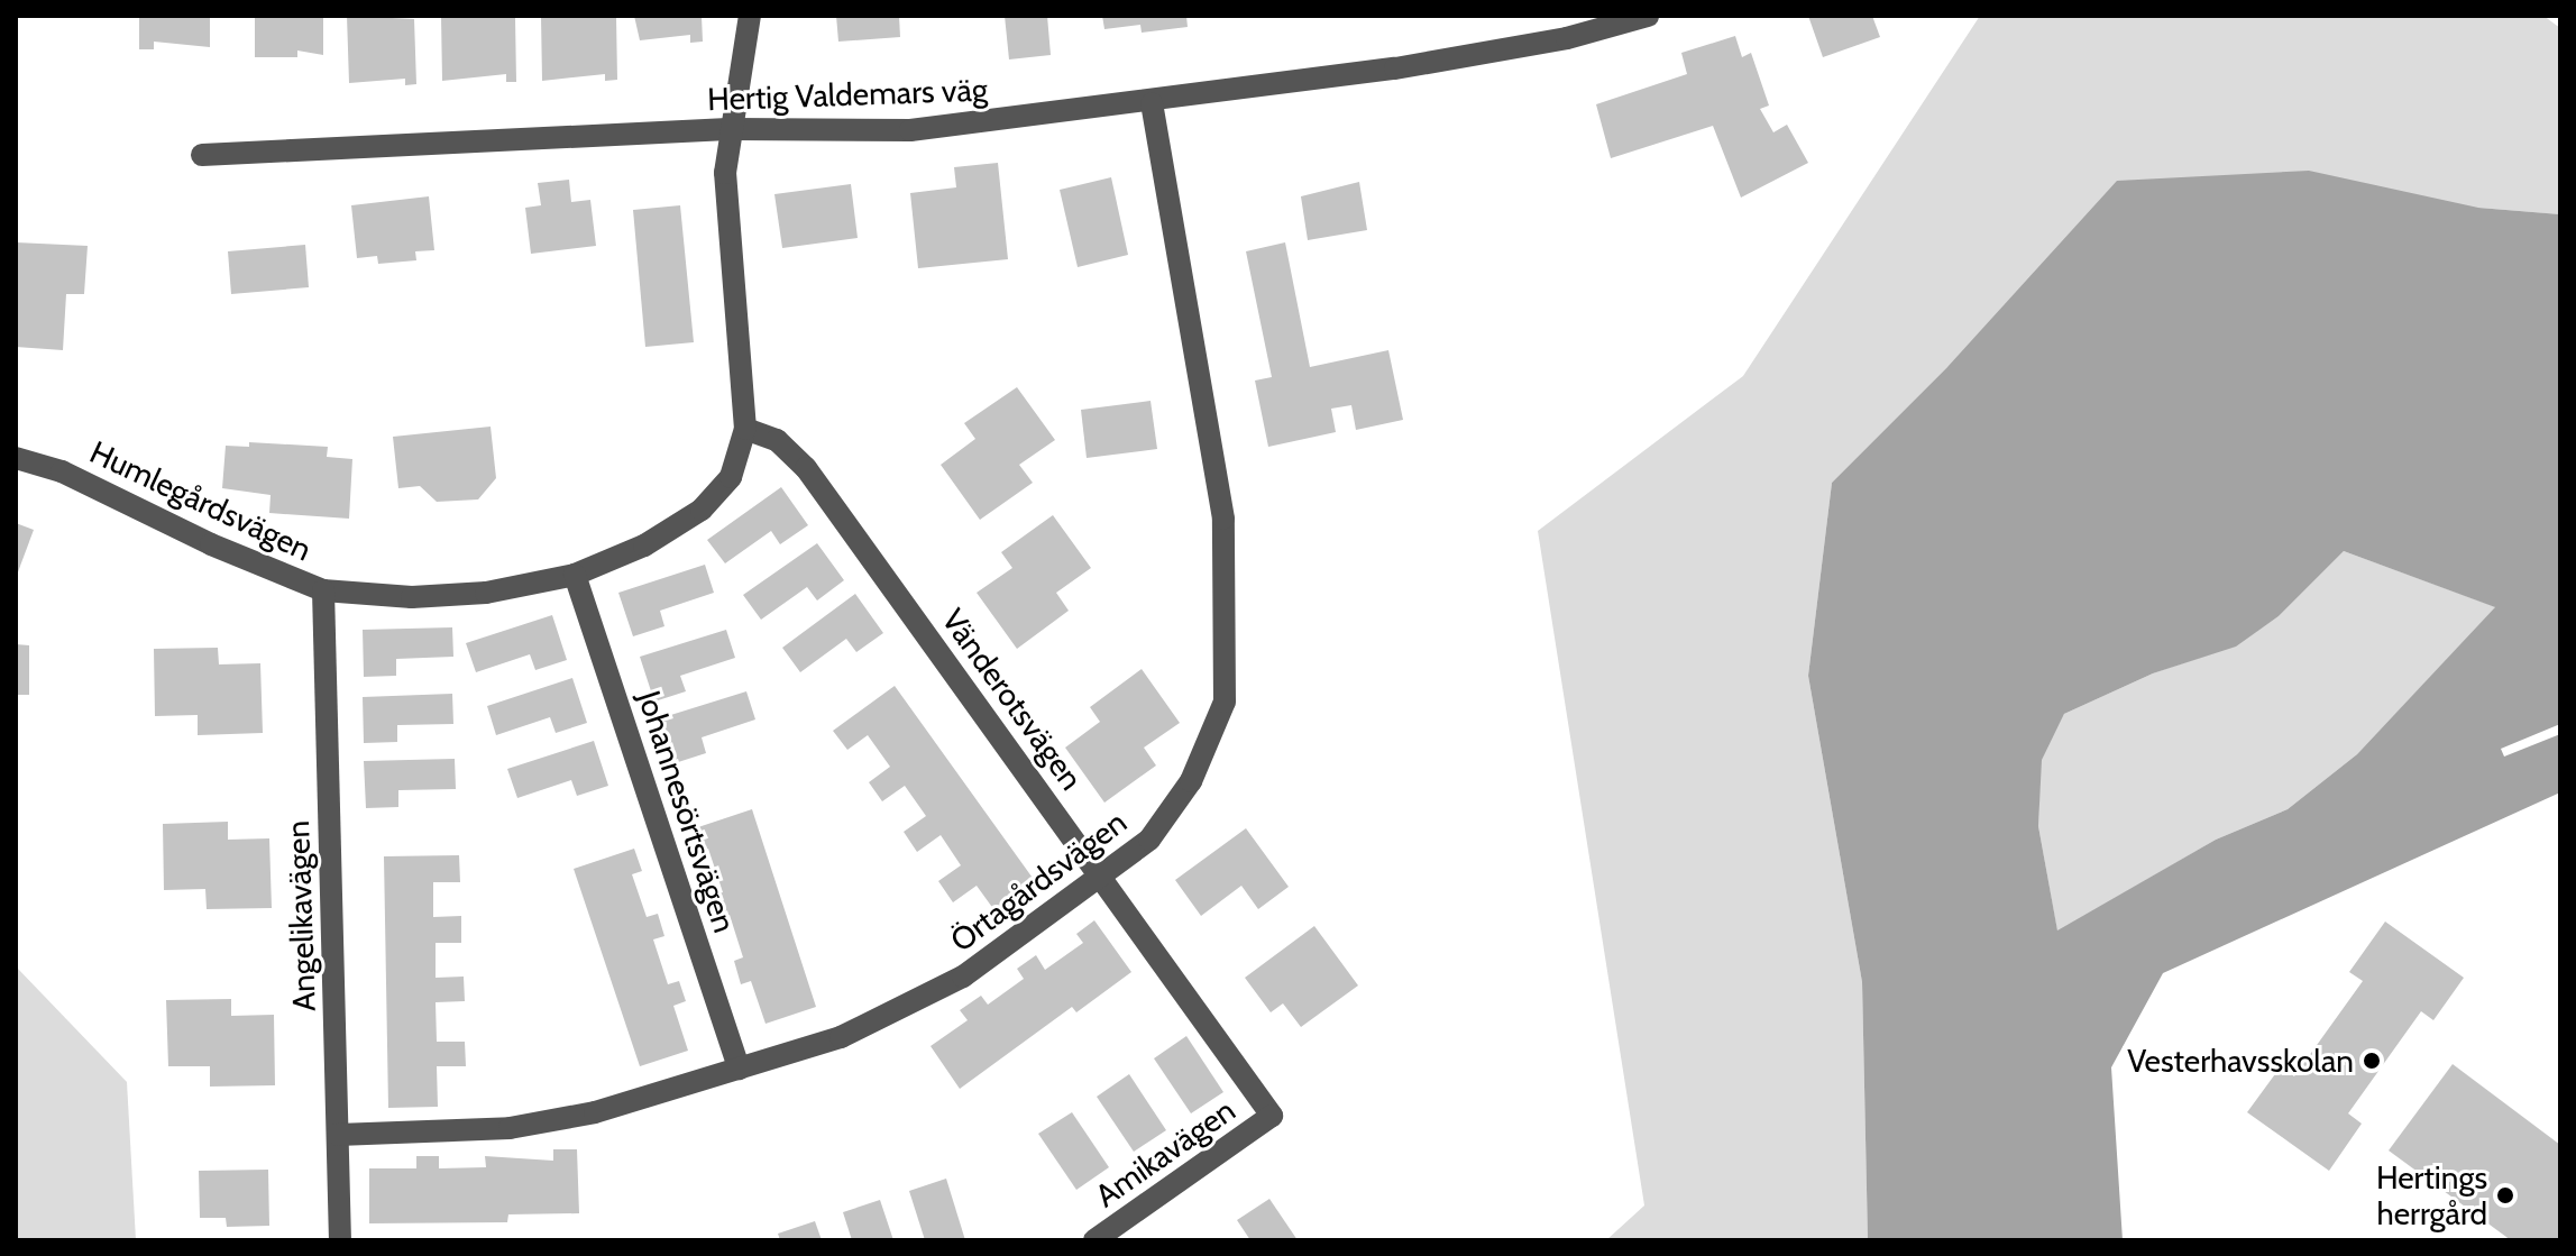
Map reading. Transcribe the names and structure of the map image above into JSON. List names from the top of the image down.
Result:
{
  "streets": {
    "street": [
      "Hertig Valdemars väg",
      "Humlegårdsvägen",
      "Vänderotsvägen",
      "Johannesörtsvägen",
      "Örtagårdsvägen",
      "Angelikavägen",
      "Amikavägen"
    ]
  },
  "crossings": [
    ["Hertig Valdemars väg", "Humlegårdsvägen"],
    ["Hertig Valdemars väg", "Örtagårdsvägen"],
    ["Humlegårdsvägen", "Vänderotsvägen"],
    ["Humlegårdsvägen", "Johannesörtsvägen"],
    ["Humlegårdsvägen", "Angelikavägen"],
    ["Vänderotsvägen", "Örtagårdsvägen"],
    ["Vänderotsvägen", "Amikavägen"],
    ["Johannesörtsvägen", "Örtagårdsvägen"],
    ["Örtagårdsvägen", "Angelikavägen"]
  ],
  "places": ["Vesterhavsskolan", "Hertings herrgård"]
}
